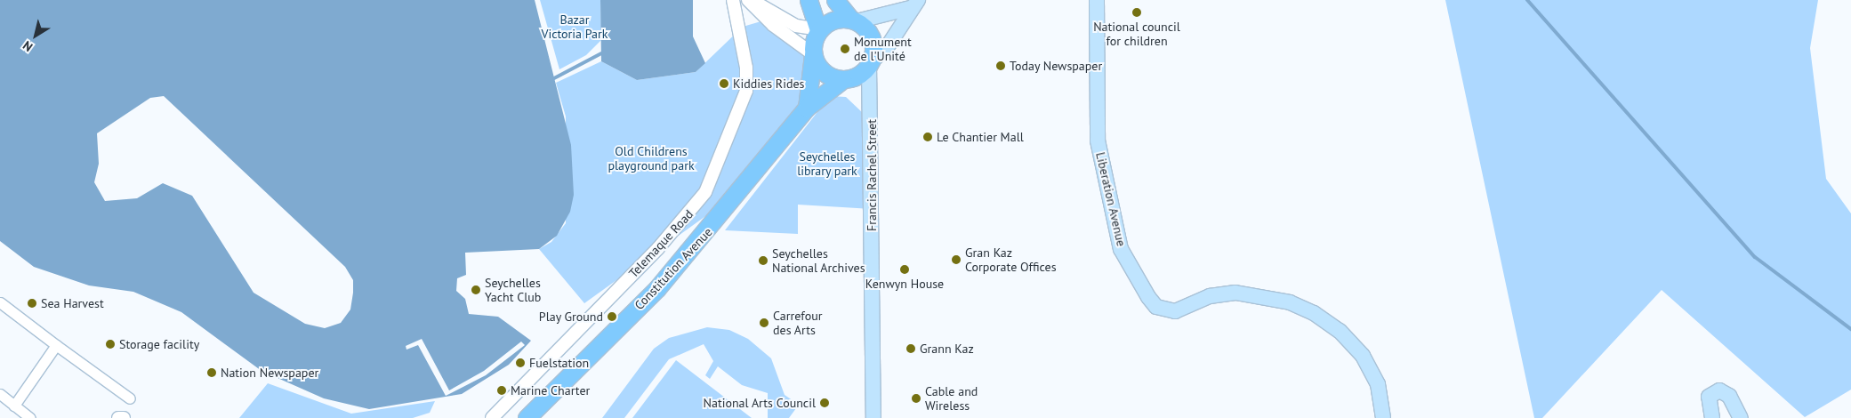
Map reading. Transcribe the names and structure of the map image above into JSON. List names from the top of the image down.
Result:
{
  "streets": {
    "main road": ["Francis Rachel Street", "Liberation Avenue", "Constitution Avenue"],
    "street": ["Telemaque Road"]
  },
  "crossings": [
    ["Francis Rachel Street", "Constitution Avenue"]
  ],
  "parks": ["Bazar Victoria Park", "Old Childrens playground park", "Seychelles library park"],
  "places": [
    "National council for children",
    "Monument de l'Unité",
    "Today Newspaper",
    "Kiddies Rides",
    "Le Chantier Mall",
    "Gran Kaz Corporate Offices",
    "Seychelles National Archives",
    "Kenwyn House",
    "Seychelles Yacht Club",
    "Sea Harvest",
    "Play Ground",
    "Carrefour des Arts",
    "Storage facility",
    "Grann Kaz",
    "Fuelstation",
    "Nation Newspaper",
    "Marine Charter",
    "Cable and Wireless",
    "National Arts Council"
  ],
  "north": "bottom left"
}
